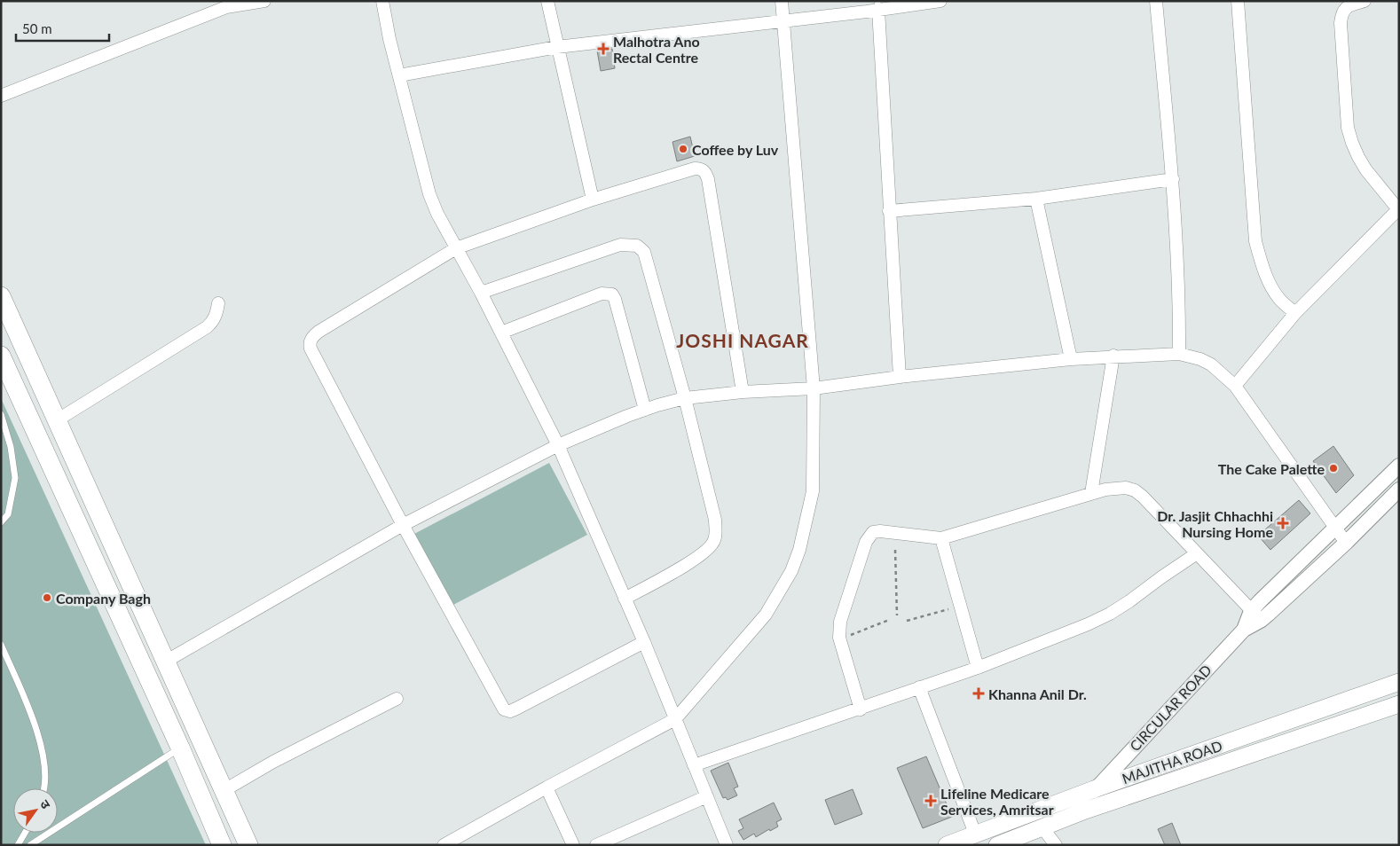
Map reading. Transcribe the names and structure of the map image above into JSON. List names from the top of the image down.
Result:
{
  "streets": {
    "main road": ["MAJITHA ROAD"],
    "street": ["CIRCULAR ROAD"]
  },
  "crossings": [
    ["CIRCULAR ROAD", "MAJITHA ROAD"]
  ],
  "districts": ["JOSHI NAGAR"],
  "places": {
    "health": [
      "Malhotra Ano Rectal Centre",
      "Dr. Jasjit Chhachhi Nursing Home",
      "Khanna Anil Dr.",
      "Lifeline Medicare Services, Amritsar"
    ],
    "other": ["Coffee by Luv", "The Cake Palette", "Company Bagh"]
  },
  "scale_bar": "50 m",
  "north": "top right"
}
